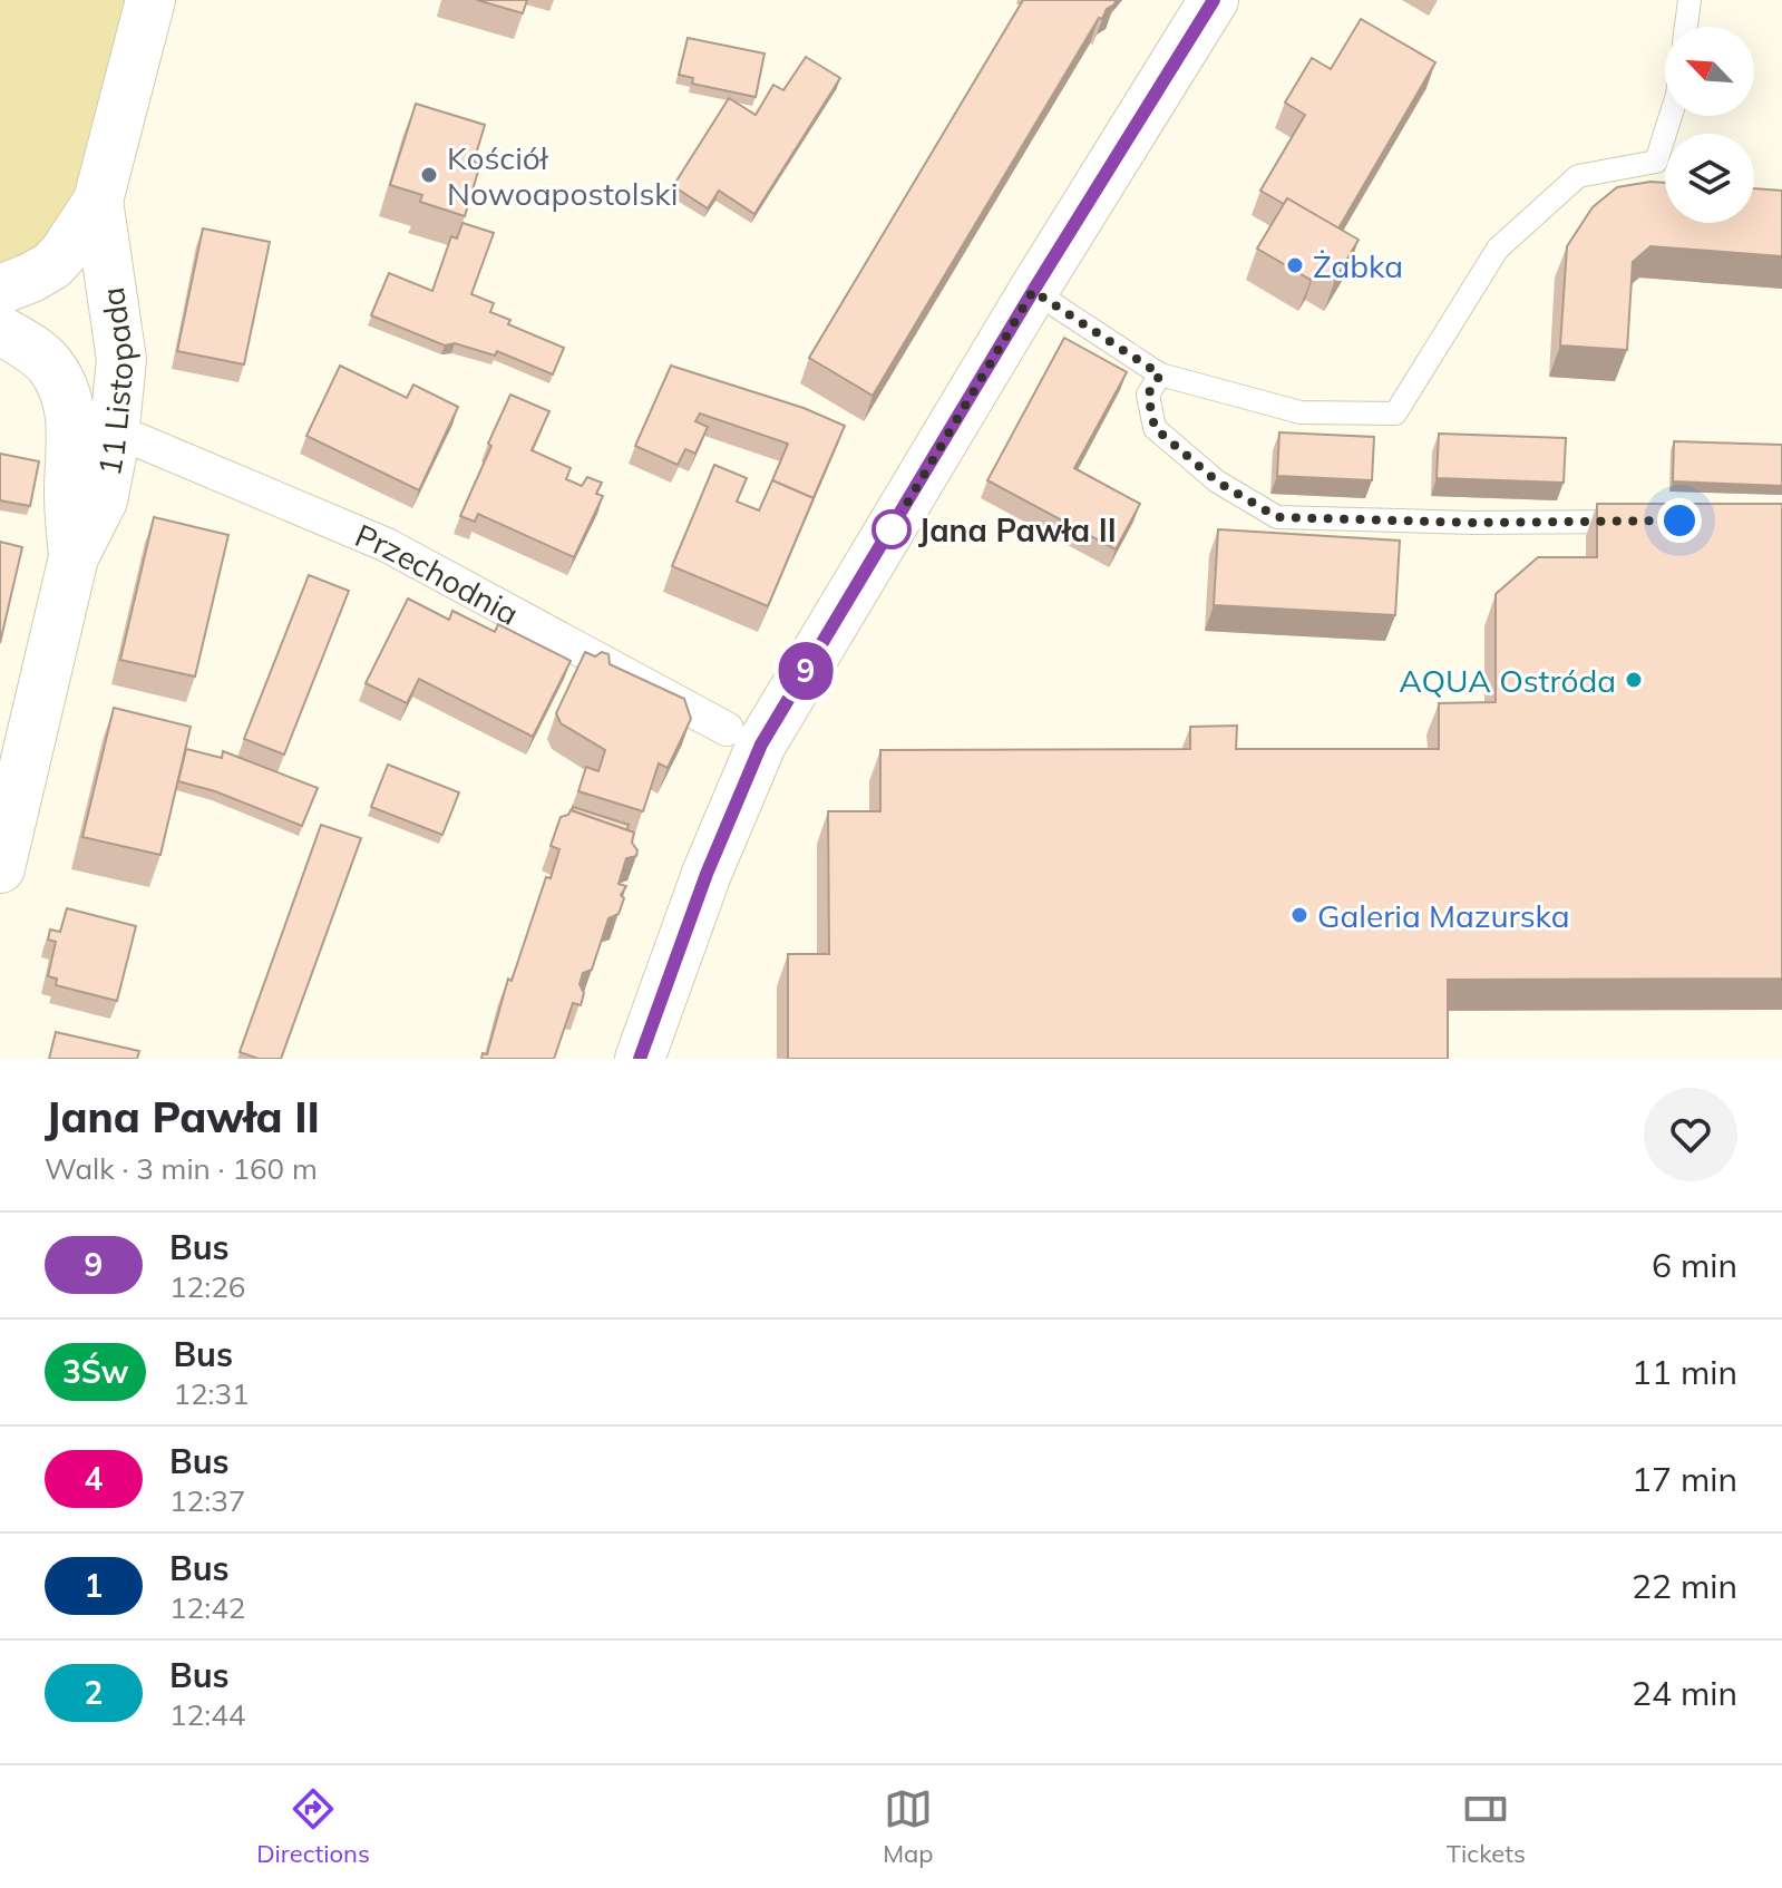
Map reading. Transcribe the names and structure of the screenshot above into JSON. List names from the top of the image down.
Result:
{
  "streets": {
    "main road": ["11 Listopada"],
    "street": ["Przechodnia"]
  },
  "places": [
    "Kościół Nowoapostolski",
    "Żabka",
    "Jana Pawła II",
    "AQUA Ostróda",
    "Galeria Mazurska"
  ],
  "lines": ["bus line 9"],
  "north": "top left",
  "page": {
    "on_map": "9",
    "heading": ["Jana Pawła II", "Walk · 3 min · 160 m"],
    "list": [
      {
        "mark": "9",
        "name": "Bus",
        "note": "12:26",
        "value": "6 min"
      },
      {
        "mark": "3Św",
        "name": "Bus",
        "note": "12:31",
        "value": "11 min"
      },
      {
        "mark": "4",
        "name": "Bus",
        "note": "12:37",
        "value": "17 min"
      },
      {
        "mark": "1",
        "name": "Bus",
        "note": "12:42",
        "value": "22 min"
      },
      {
        "mark": "2",
        "name": "Bus",
        "note": "12:44",
        "value": "24 min"
      }
    ],
    "tabs": ["Directions", "Map", "Tickets"]
  }
}
